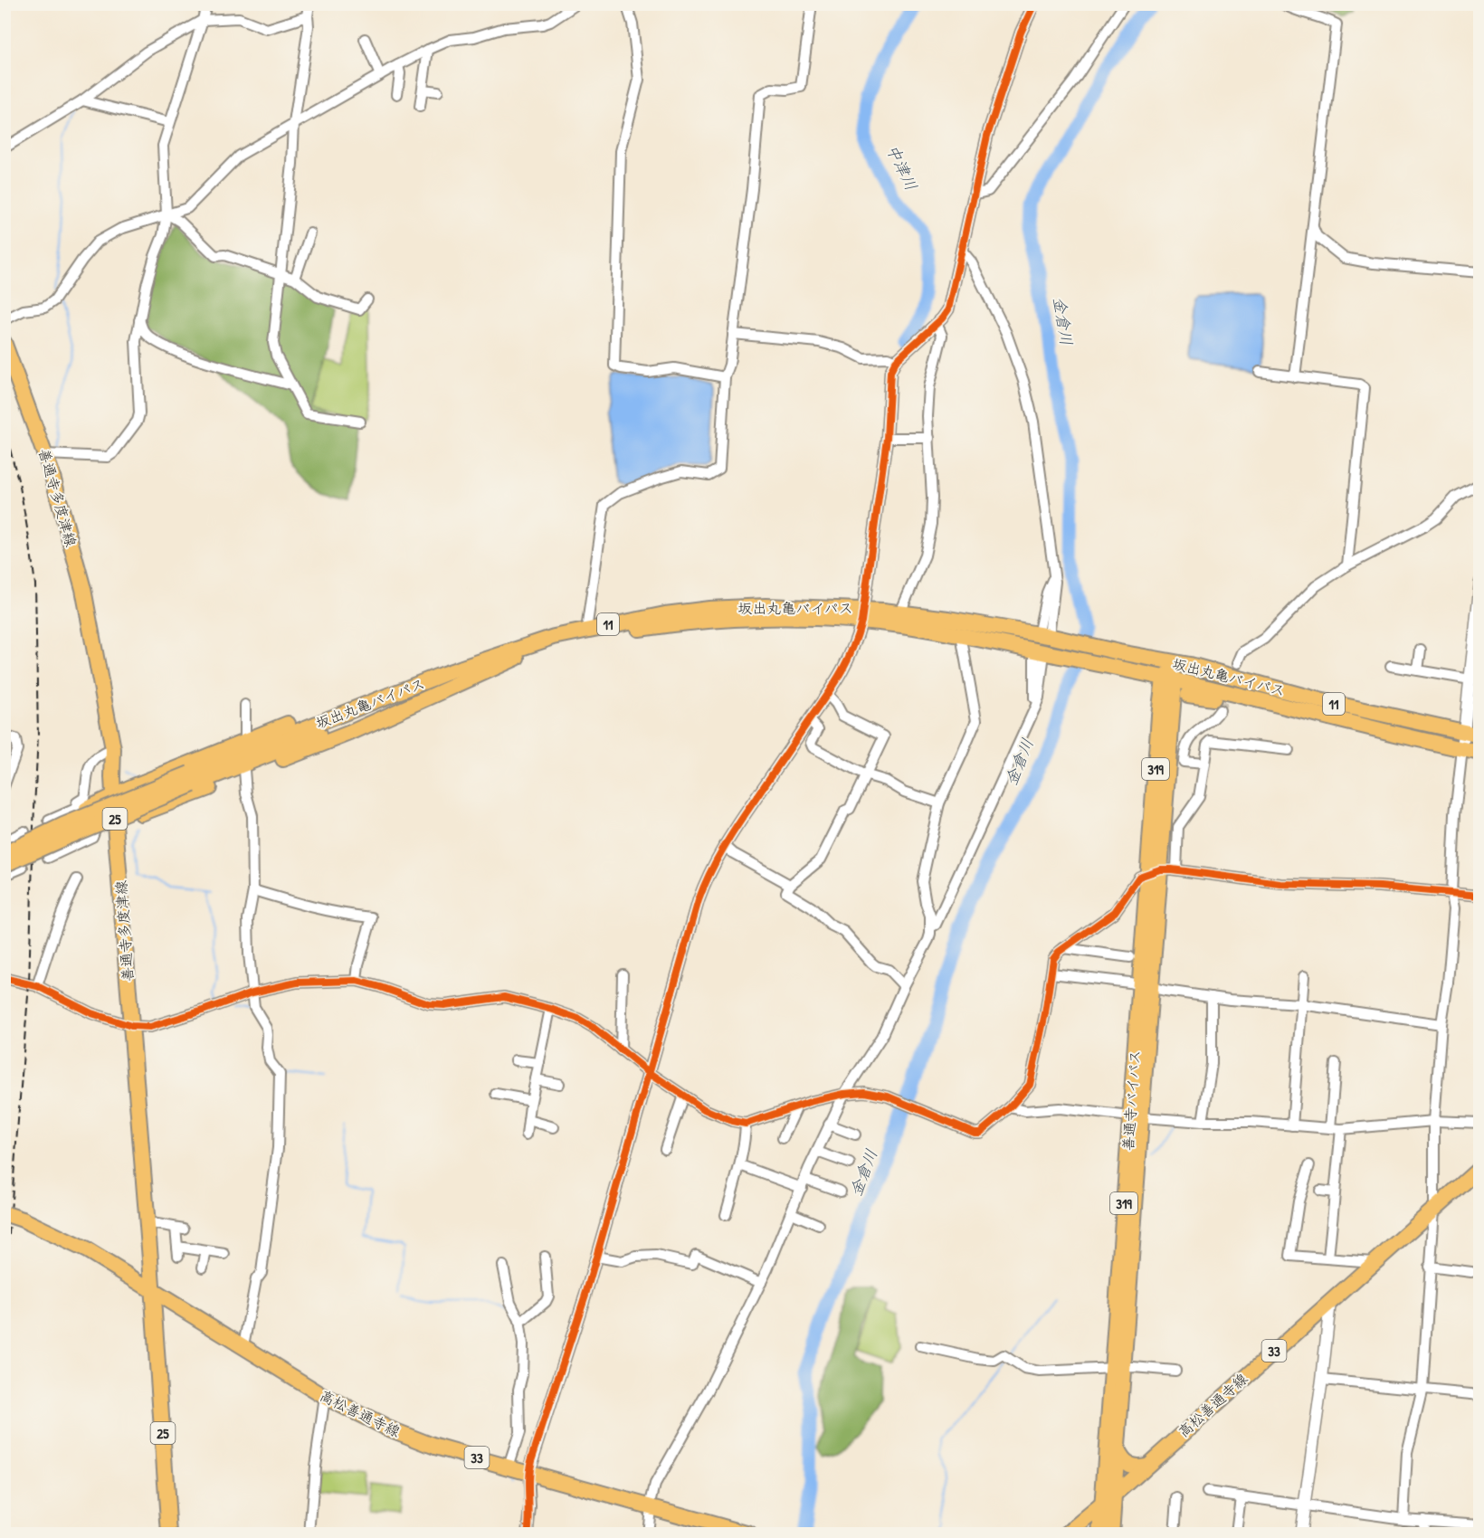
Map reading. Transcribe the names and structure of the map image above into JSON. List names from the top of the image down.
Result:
{
  "streets": {
    "main road": [
      "善通寺多度津線",
      "坂出丸亀バイパス",
      "11",
      "319",
      "25",
      "善通寺バイパス",
      "33",
      "高松善通寺線"
    ]
  },
  "crossings": [
    ["善通寺多度津線", "高松善通寺線"],
    ["坂出丸亀バイパス", "11"],
    ["坂出丸亀バイパス", "善通寺バイパス"],
    ["善通寺バイパス", "高松善通寺線"]
  ],
  "water": ["中津川", "金倉川"]
}
